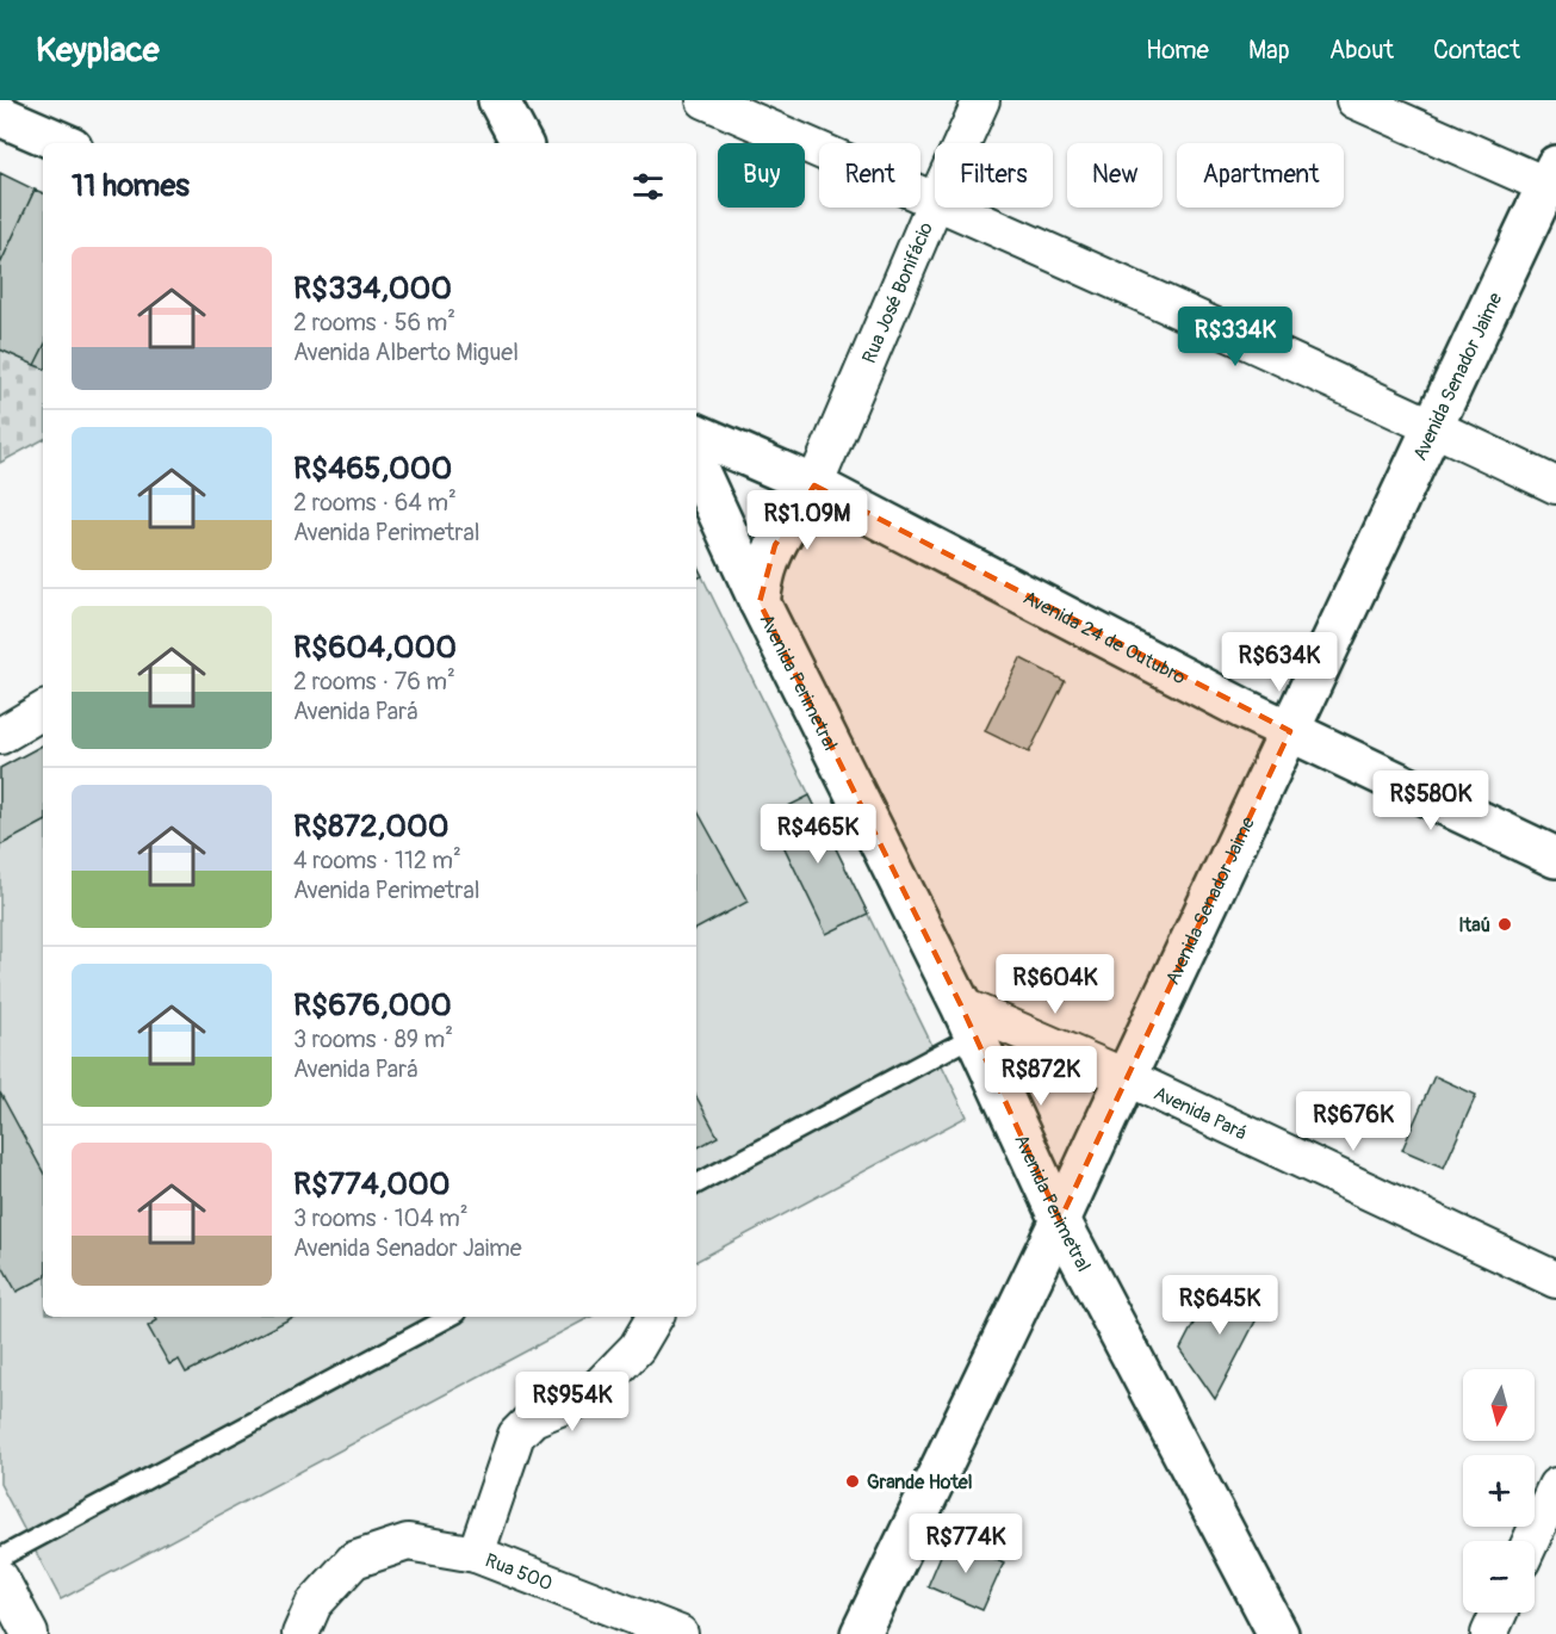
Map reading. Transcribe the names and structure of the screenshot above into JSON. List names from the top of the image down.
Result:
{
  "streets": {
    "street": [
      "Rua José Bonifácio",
      "Avenida Senador Jaime",
      "Avenida 24 de Outubro",
      "Avenida Perimetral",
      "Avenida Pará",
      "Rua 500"
    ]
  },
  "crossings": [
    ["Rua José Bonifácio", "Avenida 24 de Outubro"],
    ["Avenida Senador Jaime", "Avenida 24 de Outubro"],
    ["Avenida Senador Jaime", "Avenida Perimetral"],
    ["Avenida Senador Jaime", "Avenida Pará"],
    ["Avenida Perimetral", "Avenida Pará"]
  ],
  "places": ["Itaú", "Grande Hotel"],
  "north": "bottom",
  "page": {
    "header": "Keyplace",
    "nav": [
      "Home",
      "Map",
      "About",
      "Contact"
    ],
    "chip": [
      "Buy",
      "Rent",
      "Filters",
      "New",
      "Apartment"
    ],
    "heading": "11 homes",
    "list": [
      {
        "name": "R$334,000",
        "note": "2 rooms · 56 m² · Avenida Alberto Miguel"
      },
      {
        "name": "R$465,000",
        "note": "2 rooms · 64 m² · Avenida Perimetral"
      },
      {
        "name": "R$604,000",
        "note": "2 rooms · 76 m² · Avenida Pará"
      },
      {
        "name": "R$872,000",
        "note": "4 rooms · 112 m² · Avenida Perimetral"
      },
      {
        "name": "R$676,000",
        "note": "3 rooms · 89 m² · Avenida Pará"
      },
      {
        "name": "R$774,000",
        "note": "3 rooms · 104 m² · Avenida Senador Jaime"
      }
    ],
    "price": [
      "R$334K",
      "R$1.09M",
      "R$634K",
      "R$580K",
      "R$465K",
      "R$604K",
      "R$872K",
      "R$676K",
      "R$645K",
      "R$954K",
      "R$774K"
    ],
    "map_buttons": ["+", "−"]
  }
}
